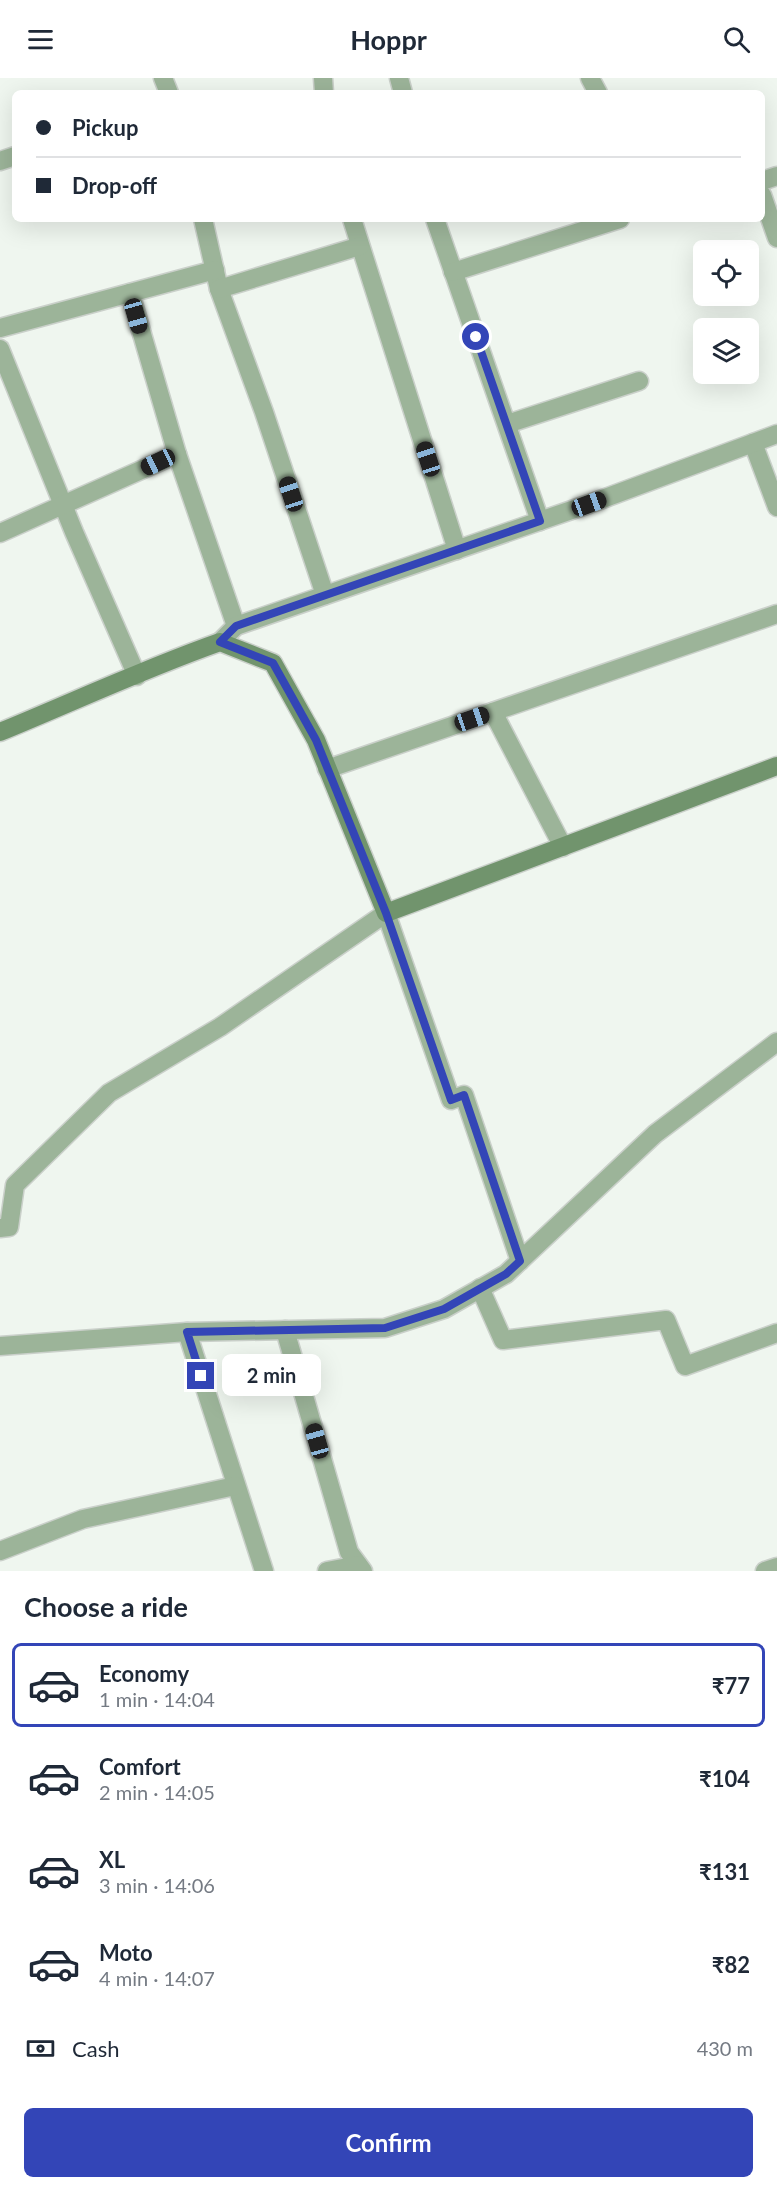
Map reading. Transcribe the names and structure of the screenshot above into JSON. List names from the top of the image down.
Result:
{
  "page": {
    "header": "Hoppr",
    "banner": ["Pickup", "Drop-off"],
    "bubble": "2 min",
    "heading": "Choose a ride",
    "list": [
      {
        "name": "Economy",
        "note": "1 min · 14:04",
        "value": "₹77"
      },
      {
        "name": "Comfort",
        "note": "2 min · 14:05",
        "value": "₹104"
      },
      {
        "name": "XL",
        "note": "3 min · 14:06",
        "value": "₹131"
      },
      {
        "name": "Moto",
        "note": "4 min · 14:07",
        "value": "₹82"
      }
    ],
    "pay": ["Cash", "430 m"],
    "buttons": "Confirm"
  }
}
